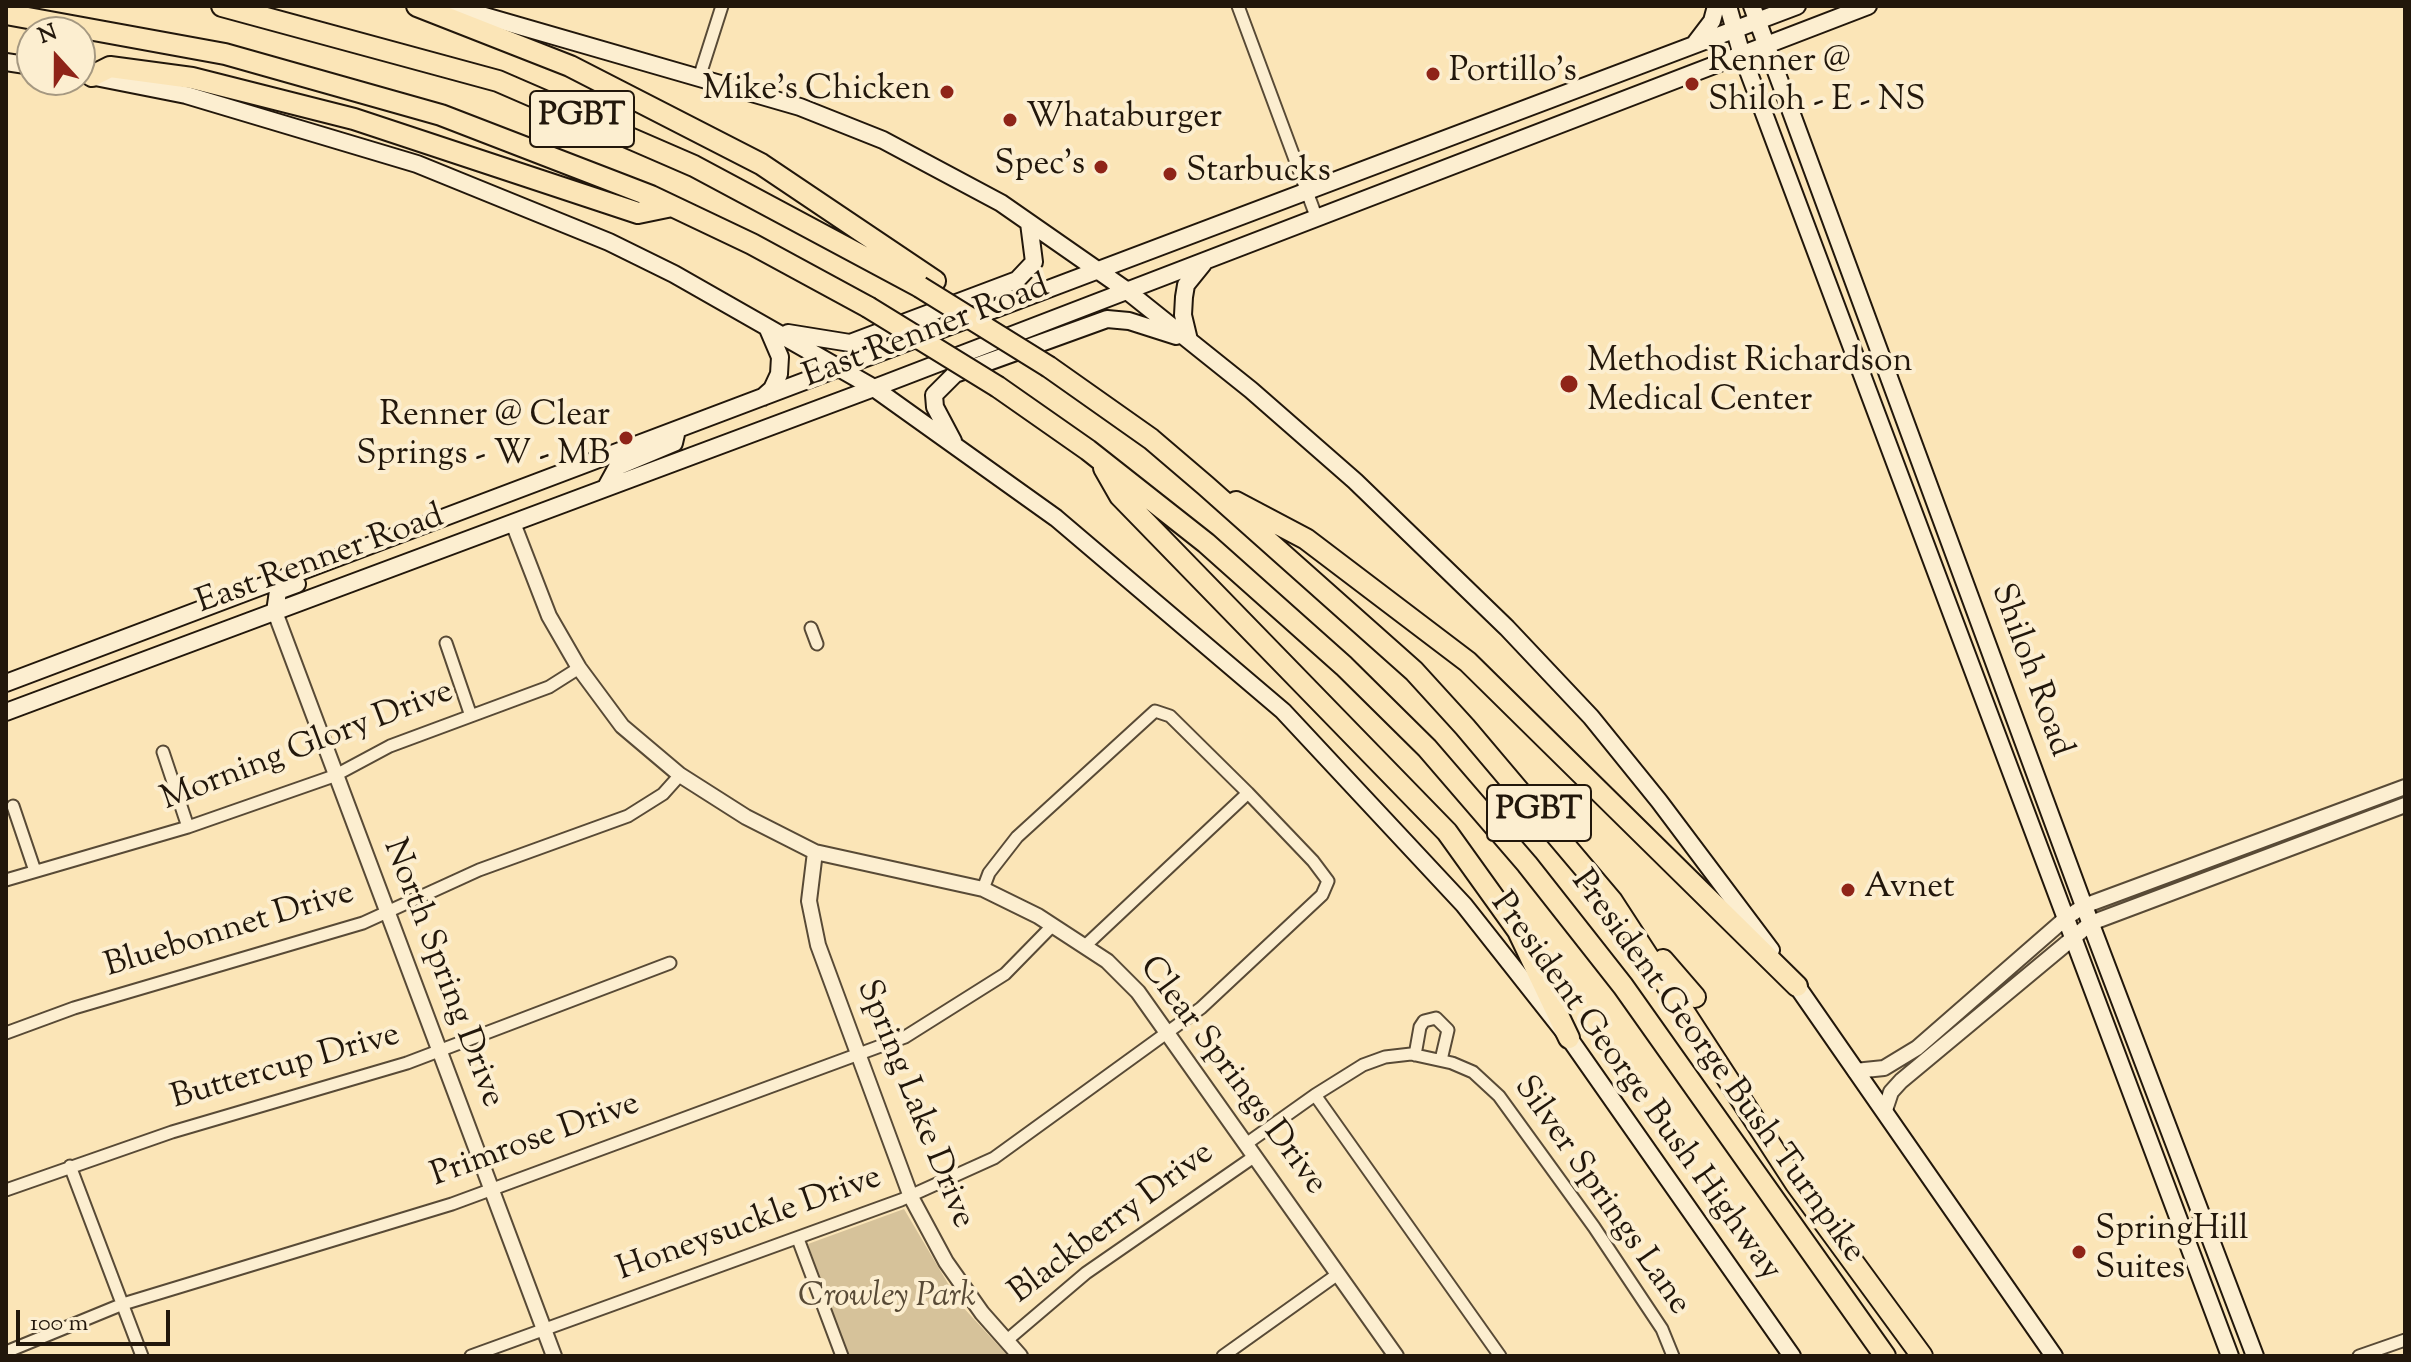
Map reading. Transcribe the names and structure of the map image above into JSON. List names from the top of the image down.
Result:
{
  "streets": {
    "highway": ["PGBT", "President George Bush Turnpike"],
    "main road": ["East Renner Road", "Shiloh Road", "President George Bush Highway"],
    "street": [
      "Morning Glory Drive",
      "Bluebonnet Drive",
      "North Spring Drive",
      "Buttercup Drive",
      "Clear Springs Drive",
      "Spring Lake Drive",
      "Primrose Drive",
      "Silver Springs Lane",
      "Blackberry Drive",
      "Honeysuckle Drive"
    ]
  },
  "crossings": [
    ["PGBT", "President George Bush Turnpike"],
    ["East Renner Road", "Shiloh Road"],
    ["East Renner Road", "North Spring Drive"],
    ["East Renner Road", "Clear Springs Drive"],
    ["East Renner Road", "President George Bush Highway"],
    ["Morning Glory Drive", "North Spring Drive"],
    ["Morning Glory Drive", "Clear Springs Drive"],
    ["Bluebonnet Drive", "North Spring Drive"],
    ["Bluebonnet Drive", "Clear Springs Drive"],
    ["North Spring Drive", "Buttercup Drive"],
    ["North Spring Drive", "Primrose Drive"],
    ["North Spring Drive", "Honeysuckle Drive"],
    ["Clear Springs Drive", "Spring Lake Drive"],
    ["Clear Springs Drive", "Primrose Drive"],
    ["Clear Springs Drive", "Silver Springs Lane"],
    ["Clear Springs Drive", "Blackberry Drive"],
    ["Clear Springs Drive", "Honeysuckle Drive"],
    ["Spring Lake Drive", "Primrose Drive"],
    ["Spring Lake Drive", "Blackberry Drive"],
    ["Spring Lake Drive", "Honeysuckle Drive"],
    ["Silver Springs Lane", "Blackberry Drive"]
  ],
  "parks": ["Crowley Park"],
  "places": [
    "Portillo's",
    "Renner @ Shiloh - E - NS",
    "Mike's Chicken",
    "Whataburger",
    "Spec's",
    "Starbucks",
    "Methodist Richardson Medical Center",
    "Renner @ Clear Springs - W - MB",
    "Avnet",
    "SpringHill Suites"
  ],
  "scale_bar": "100 m",
  "north": "top"
}
